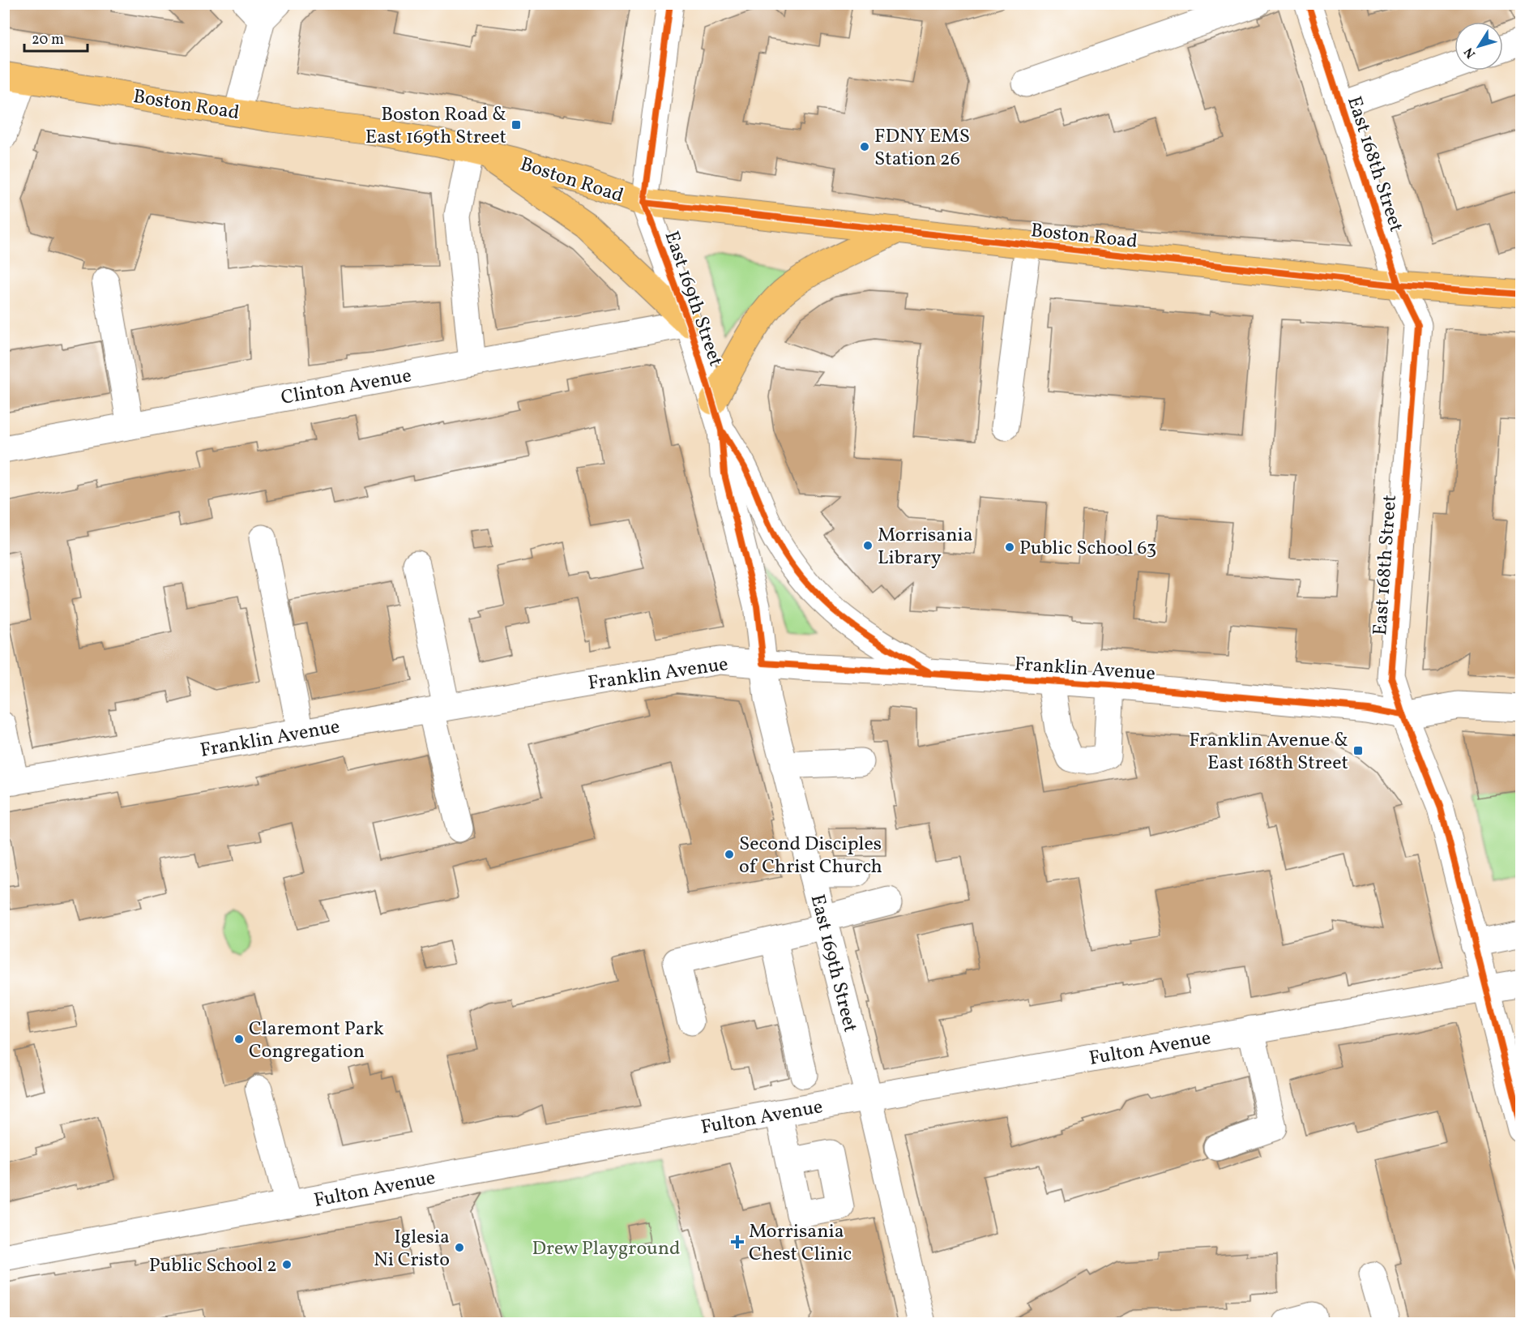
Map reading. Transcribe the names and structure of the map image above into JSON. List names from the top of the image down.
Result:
{
  "streets": {
    "main road": ["Boston Road"],
    "street": [
      "East 168th Street",
      "East 169th Street",
      "Clinton Avenue",
      "Franklin Avenue",
      "Fulton Avenue"
    ]
  },
  "crossings": [
    ["Boston Road", "East 168th Street"],
    ["Boston Road", "East 169th Street"],
    ["East 168th Street", "Franklin Avenue"],
    ["East 168th Street", "Fulton Avenue"],
    ["East 169th Street", "Clinton Avenue"],
    ["East 169th Street", "Franklin Avenue"],
    ["East 169th Street", "Fulton Avenue"]
  ],
  "parks": ["Drew Playground"],
  "places": {
    "transit": ["Boston Road & East 169th Street", "Franklin Avenue & East 168th Street"],
    "other": [
      "FDNY EMS Station 26",
      "Morrisania Library",
      "Public School 63",
      "Second Disciples of Christ Church",
      "Claremont Park Congregation",
      "Iglesia Ni Cristo",
      "Public School 2"
    ],
    "health": ["Morrisania Chest Clinic"]
  },
  "scale_bar": "20 m",
  "north": "bottom left"
}
